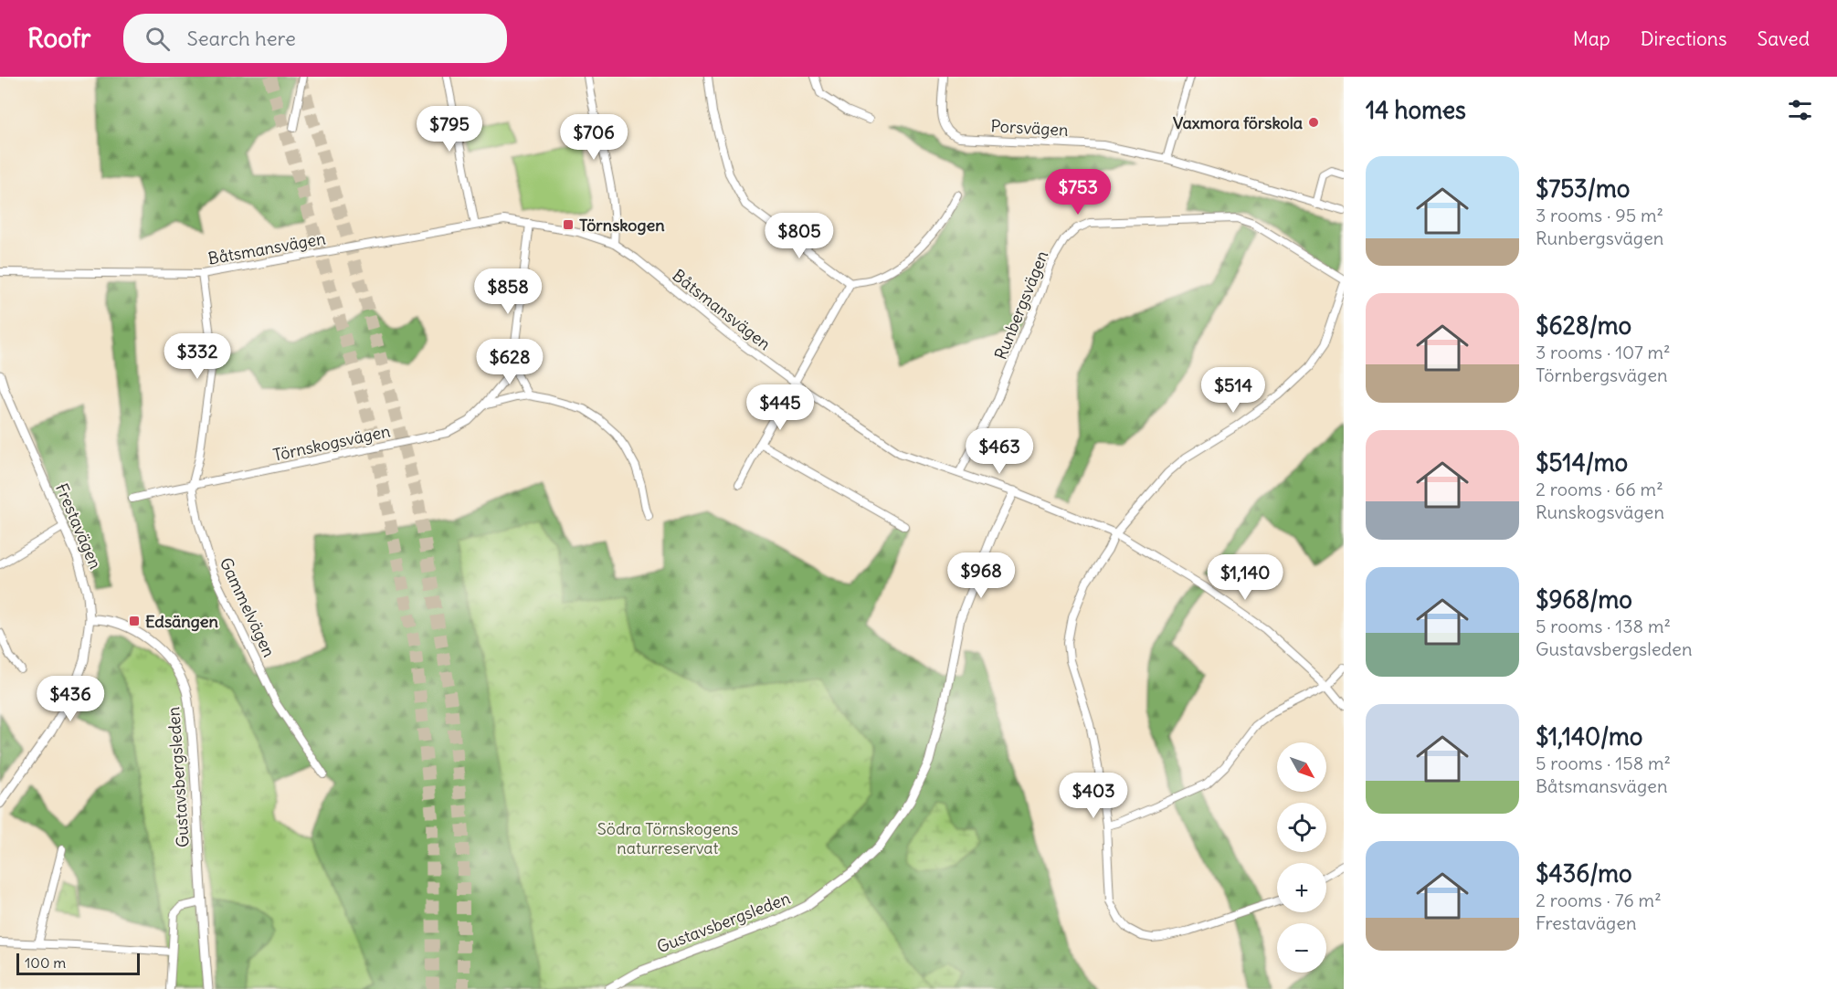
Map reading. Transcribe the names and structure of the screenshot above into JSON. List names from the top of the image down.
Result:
{
  "streets": {
    "street": [
      "Porsvägen",
      "Båtsmansvägen",
      "Runbergsvägen",
      "Törnskogsvägen",
      "Frestavägen",
      "Gammelvägen",
      "Gustavsbergsleden"
    ]
  },
  "crossings": [
    ["Båtsmansvägen", "Runbergsvägen"],
    ["Båtsmansvägen", "Gammelvägen"],
    ["Båtsmansvägen", "Gustavsbergsleden"],
    ["Törnskogsvägen", "Gammelvägen"],
    ["Frestavägen", "Gustavsbergsleden"]
  ],
  "parks": ["Södra Törnskogens naturreservat"],
  "places": {
    "other": ["Vaxmora förskola"],
    "transit": ["Törnskogen", "Edsängen"]
  },
  "scale_bar": "100 m",
  "north": "bottom right",
  "page": {
    "header": "Roofr",
    "search": "Search here",
    "nav": ["Map", "Directions", "Saved"],
    "heading": "14 homes",
    "price": [
      "$795",
      "$706",
      "$753",
      "$805",
      "$858",
      "$332",
      "$628",
      "$514",
      "$445",
      "$463",
      "$968",
      "$1,140",
      "$436",
      "$403"
    ],
    "list": [
      {
        "name": "$753/mo",
        "note": "3 rooms · 95 m² · Runbergsvägen"
      },
      {
        "name": "$628/mo",
        "note": "3 rooms · 107 m² · Törnbergsvägen"
      },
      {
        "name": "$514/mo",
        "note": "2 rooms · 66 m² · Runskogsvägen"
      },
      {
        "name": "$968/mo",
        "note": "5 rooms · 138 m² · Gustavsbergsleden"
      },
      {
        "name": "$1,140/mo",
        "note": "5 rooms · 158 m² · Båtsmansvägen"
      },
      {
        "name": "$436/mo",
        "note": "2 rooms · 76 m² · Frestavägen"
      }
    ],
    "map_buttons": ["+", "−"],
    "scale": "100 m"
  }
}
